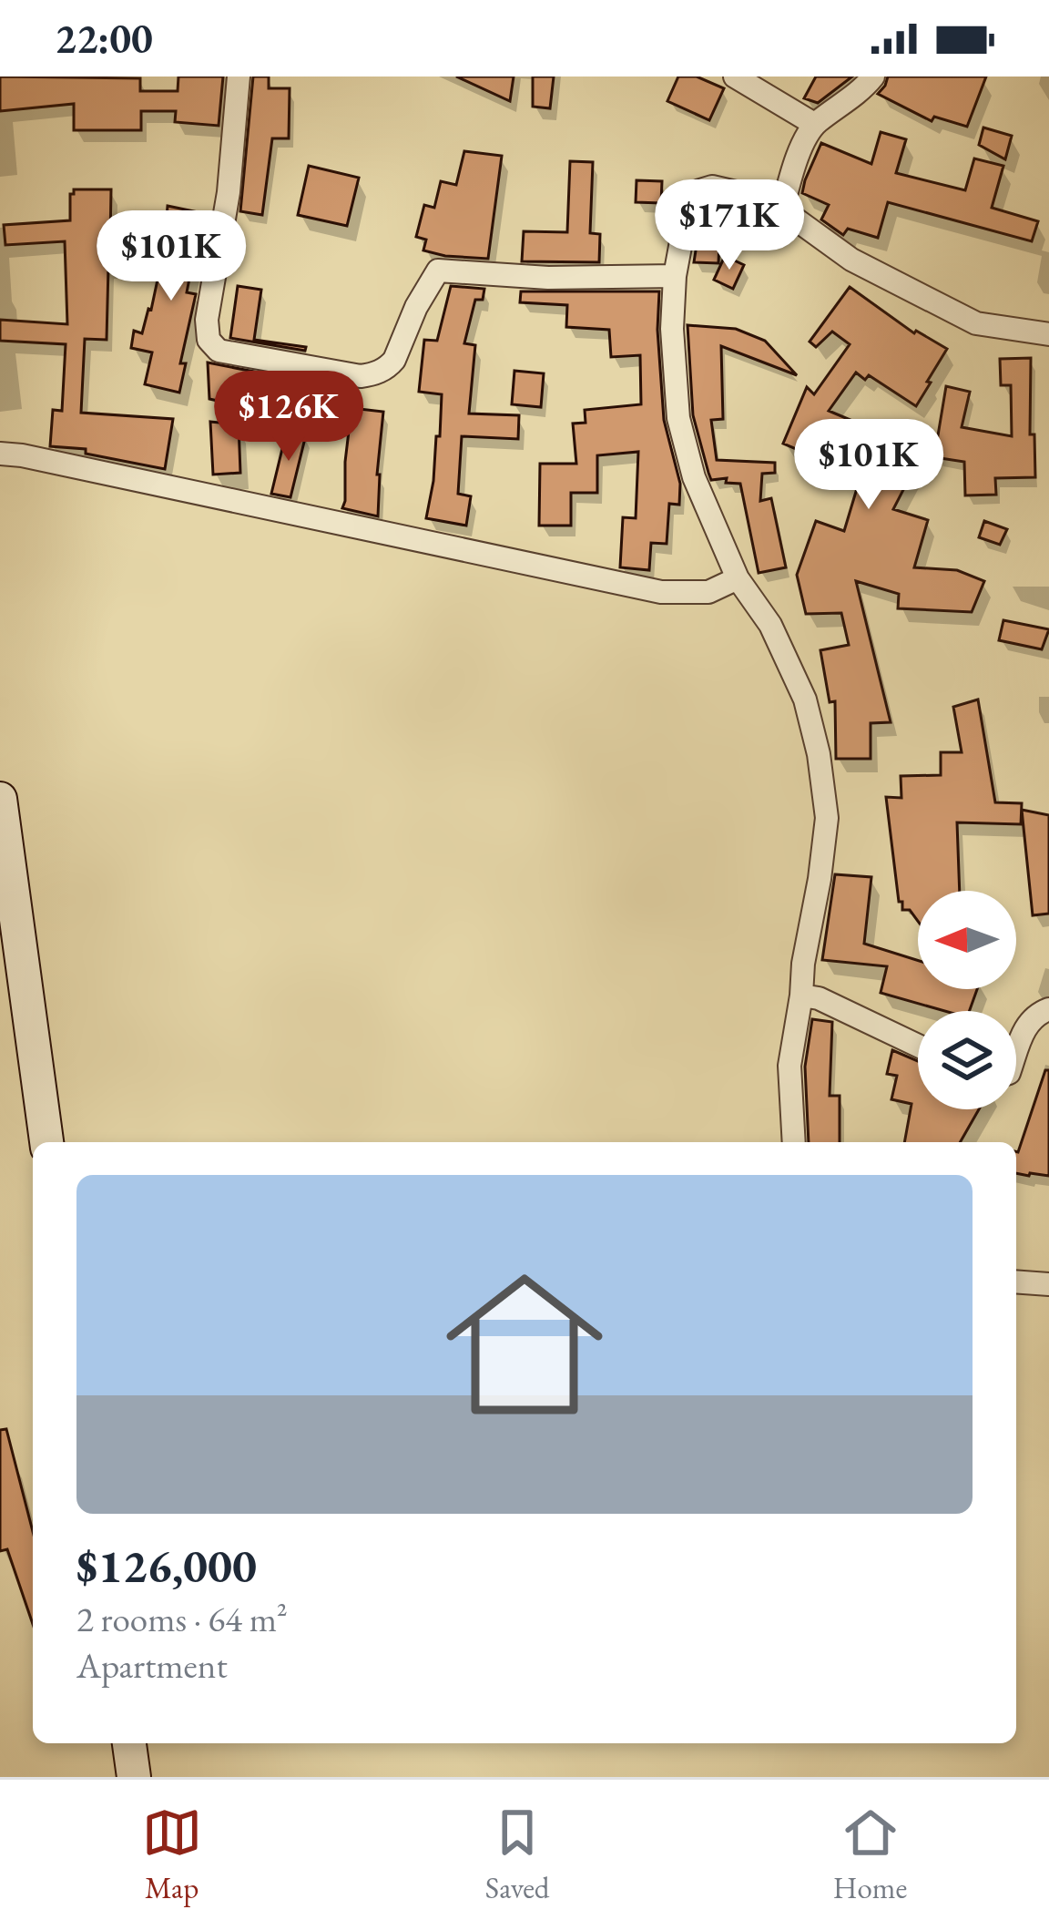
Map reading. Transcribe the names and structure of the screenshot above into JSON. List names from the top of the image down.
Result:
{
  "north": "left",
  "page": {
    "status": "22:00",
    "price": [
      "$171K",
      "$101K",
      "$126K",
      "$101K"
    ],
    "list": [
      {
        "name": "$126,000",
        "note": "2 rooms · 64 m² · Apartment"
      }
    ],
    "tabs": ["Map", "Saved", "Home"]
  }
}
